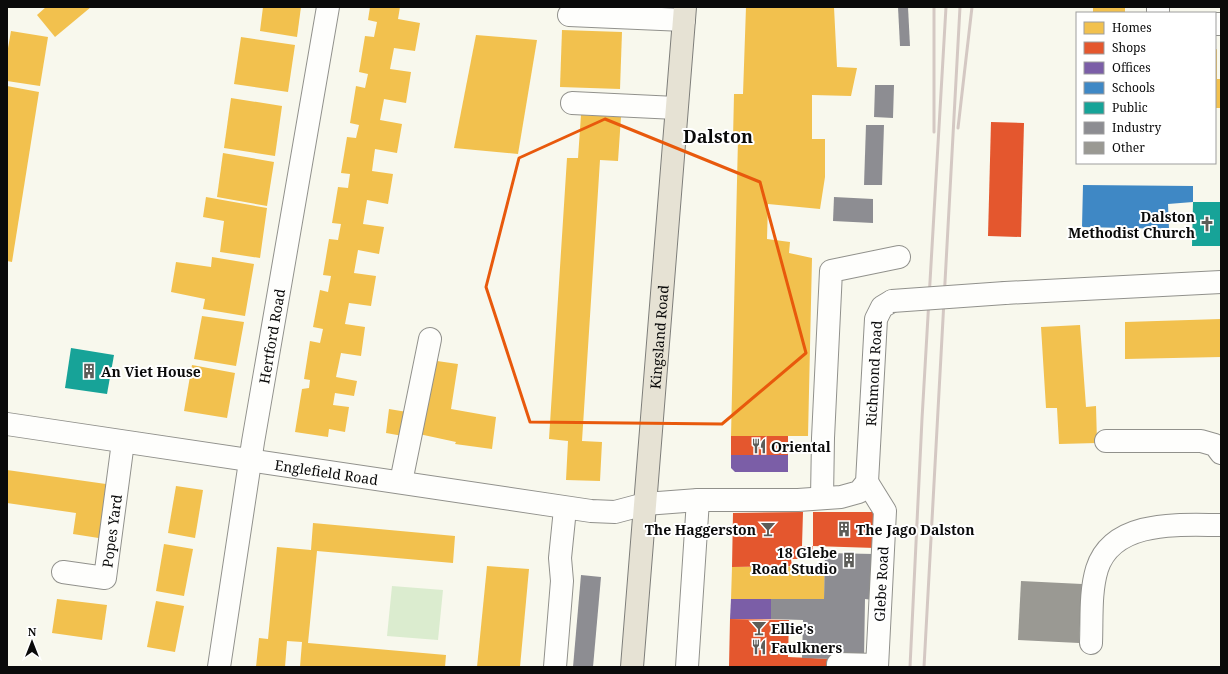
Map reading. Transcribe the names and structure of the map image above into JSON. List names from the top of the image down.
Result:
{
  "streets": {
    "highway": ["Kingsland Road"],
    "street": [
      "Hertford Road",
      "Richmond Road",
      "Englefield Road",
      "Popes Yard",
      "Glebe Road"
    ]
  },
  "crossings": [
    ["Hertford Road", "Englefield Road"],
    ["Kingsland Road", "Englefield Road"],
    ["Richmond Road", "Glebe Road"],
    ["Englefield Road", "Popes Yard"]
  ],
  "districts": ["Dalston"],
  "places": {
    "church": ["Dalston Methodist Church"],
    "building": ["An Viet House", "The Jago Dalston", "18 Glebe Road Studio"],
    "restaurant": ["Oriental", "Faulkners"],
    "bar": ["The Haggerston", "Ellie's"]
  },
  "legend": [
    "Homes",
    "Shops",
    "Offices",
    "Schools",
    "Public",
    "Industry",
    "Other"
  ],
  "north": "top"
}
